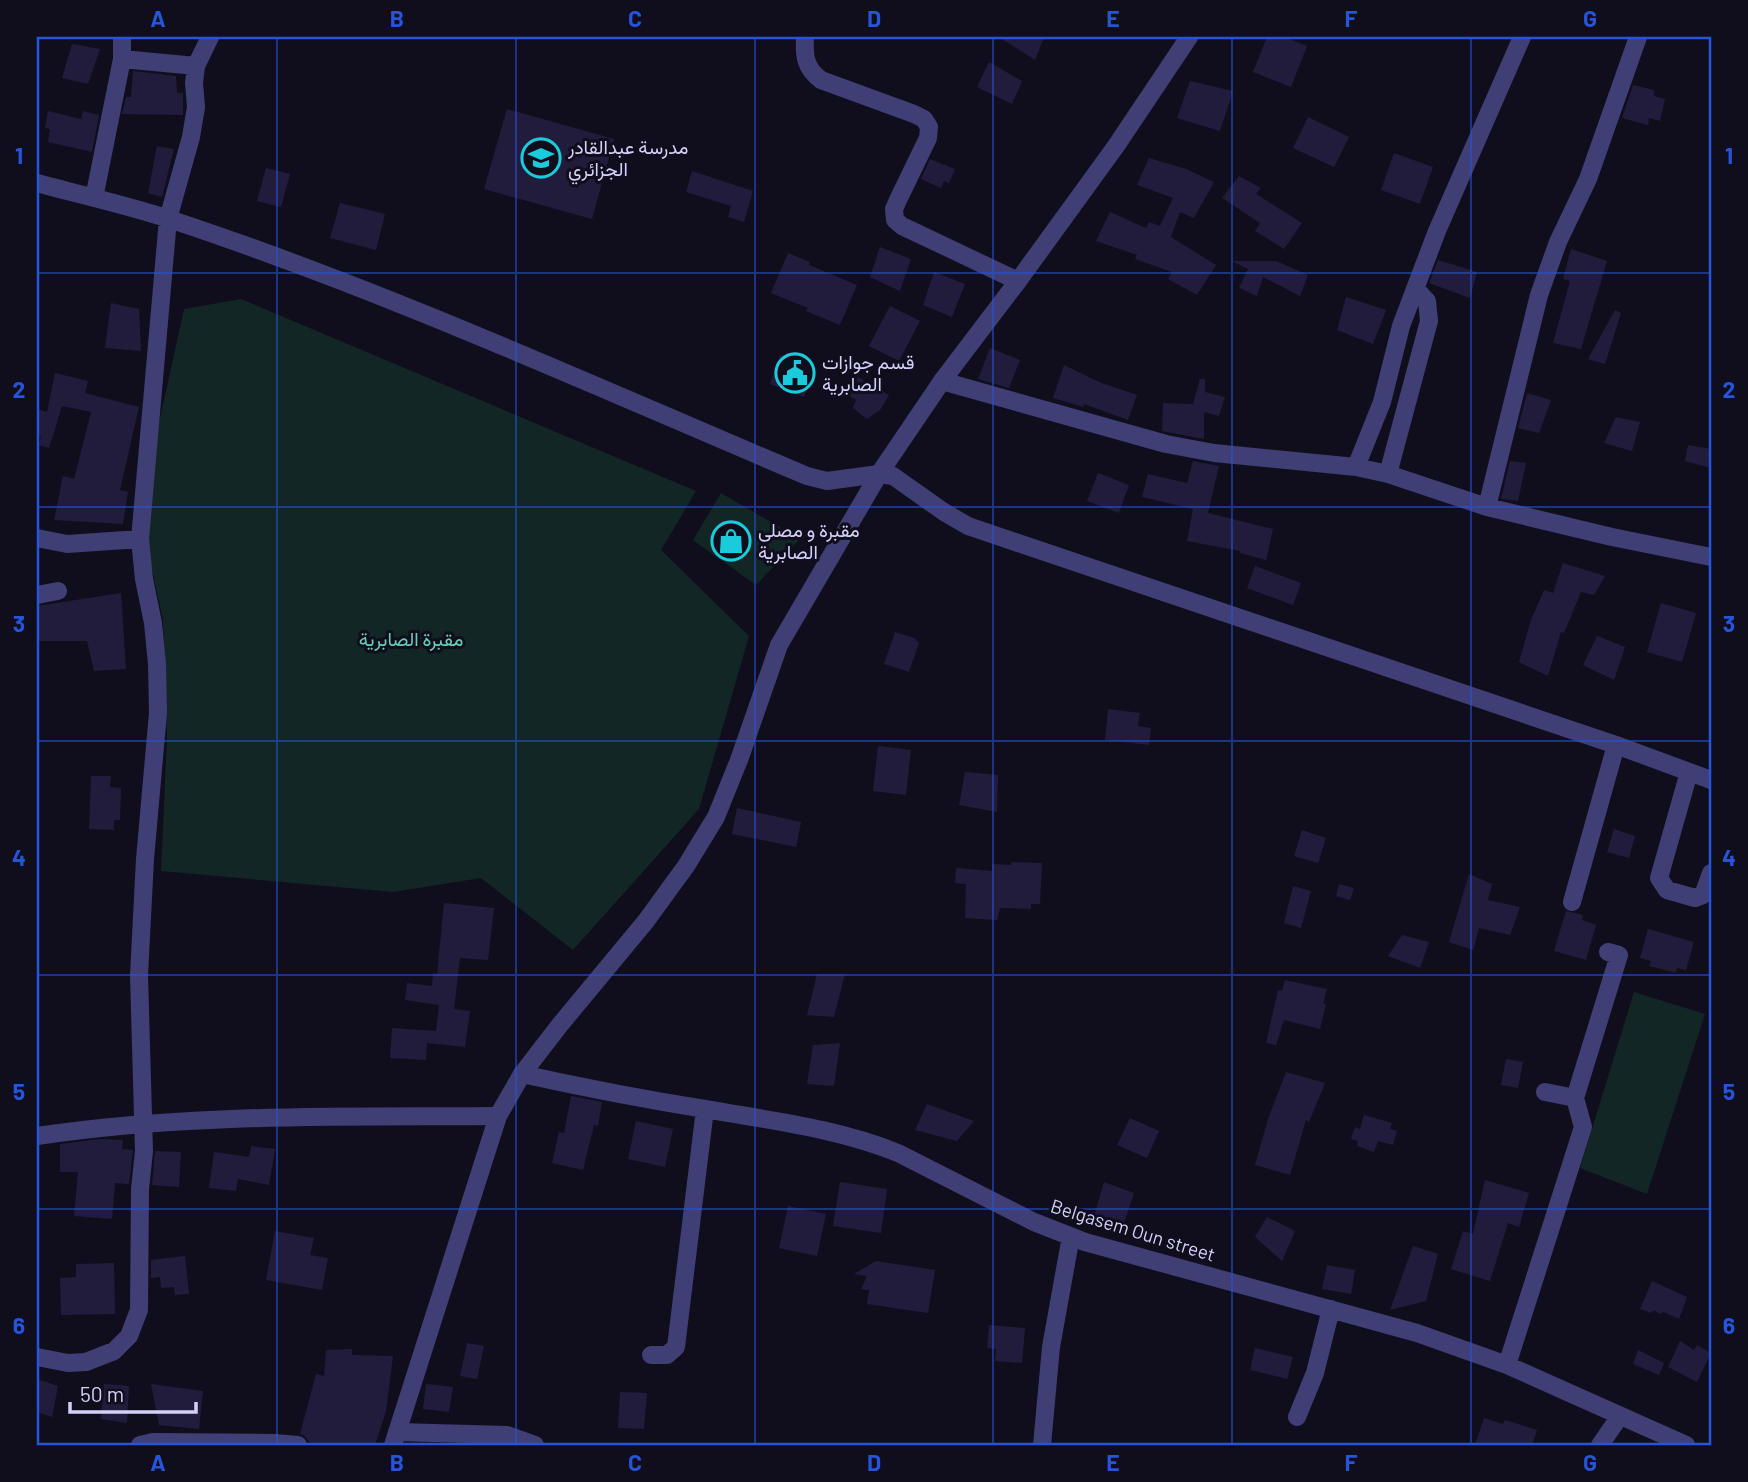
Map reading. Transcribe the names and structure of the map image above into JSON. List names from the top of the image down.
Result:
{
  "streets": {
    "street": ["Belgasem Oun street"]
  },
  "parks": ["مقبرة الصابرية"],
  "places": {
    "school or university": ["مدرسة عبدالقادر الجزائري"],
    "public building": ["قسم جوازات الصابرية"],
    "shop": ["مقبرة و مصلى الصابرية"]
  },
  "scale_bar": "50 m",
  "grid": {
    "columns": [
      "A",
      "B",
      "C",
      "D",
      "E",
      "F",
      "G"
    ],
    "rows": [
      "1",
      "2",
      "3",
      "4",
      "5",
      "6"
    ]
  }
}
